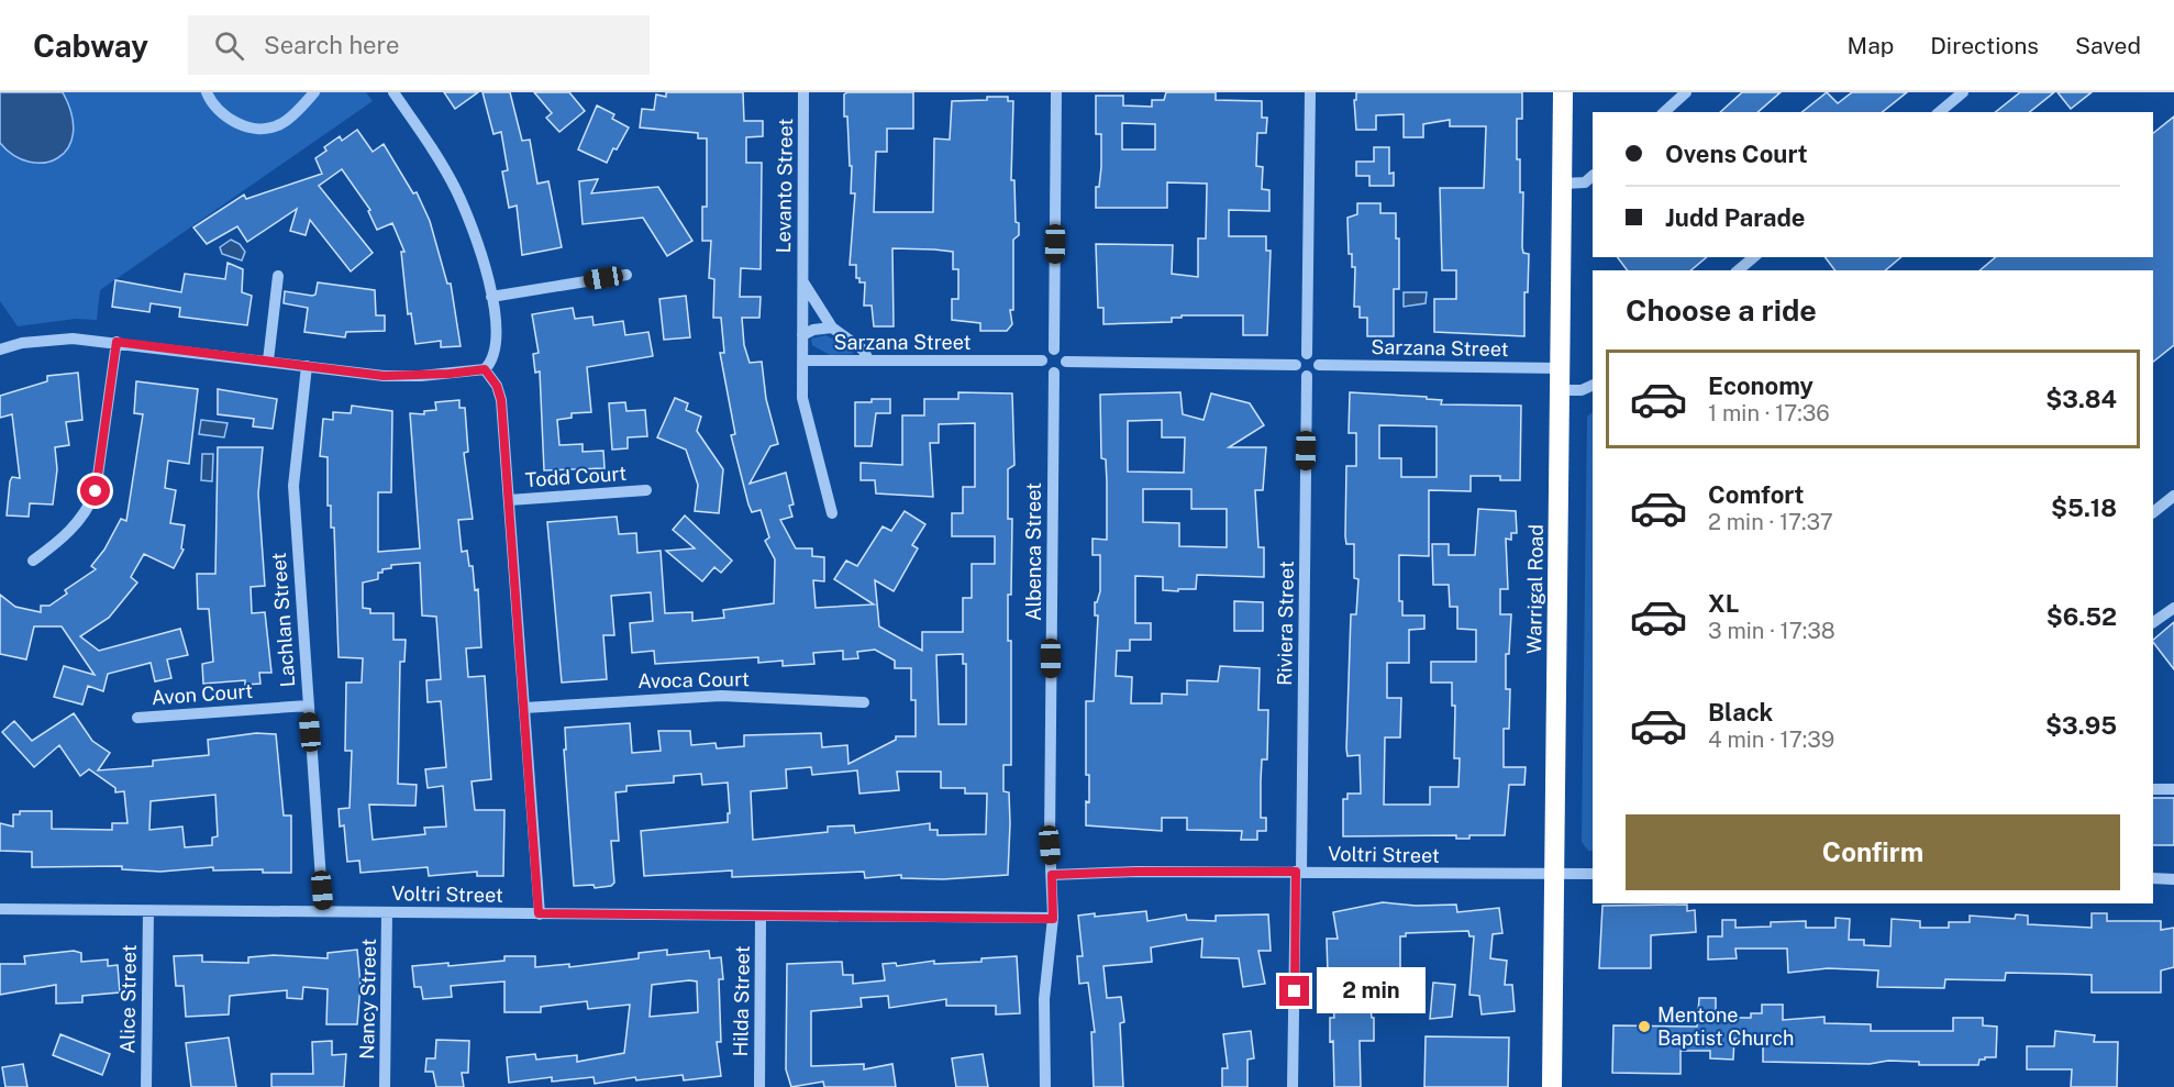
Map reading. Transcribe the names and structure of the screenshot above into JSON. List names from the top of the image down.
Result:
{
  "streets": {
    "highway": ["Warrigal Road"],
    "street": [
      "Levanto Street",
      "Sarzana Street",
      "Todd Court",
      "Albenca Street",
      "Lachlan Street",
      "Riviera Street",
      "Avoca Court",
      "Avon Court",
      "Voltri Street",
      "Alice Street",
      "Nancy Street",
      "Hilda Street"
    ]
  },
  "crossings": [
    ["Levanto Street", "Sarzana Street"],
    ["Sarzana Street", "Albenca Street"],
    ["Sarzana Street", "Warrigal Road"],
    ["Sarzana Street", "Riviera Street"],
    ["Albenca Street", "Voltri Street"],
    ["Warrigal Road", "Voltri Street"],
    ["Lachlan Street", "Avon Court"],
    ["Lachlan Street", "Voltri Street"],
    ["Riviera Street", "Voltri Street"],
    ["Voltri Street", "Alice Street"],
    ["Voltri Street", "Nancy Street"],
    ["Voltri Street", "Hilda Street"]
  ],
  "places": ["Mentone Baptist Church"],
  "page": {
    "header": "Cabway",
    "search": "Search here",
    "nav": ["Map", "Directions", "Saved"],
    "banner": ["Ovens Court", "Judd Parade"],
    "heading": "Choose a ride",
    "list": [
      {
        "name": "Economy",
        "note": "1 min · 17:36",
        "value": "$3.84"
      },
      {
        "name": "Comfort",
        "note": "2 min · 17:37",
        "value": "$5.18"
      },
      {
        "name": "XL",
        "note": "3 min · 17:38",
        "value": "$6.52"
      },
      {
        "name": "Black",
        "note": "4 min · 17:39",
        "value": "$3.95"
      }
    ],
    "buttons": "Confirm",
    "bubble": "2 min"
  }
}
